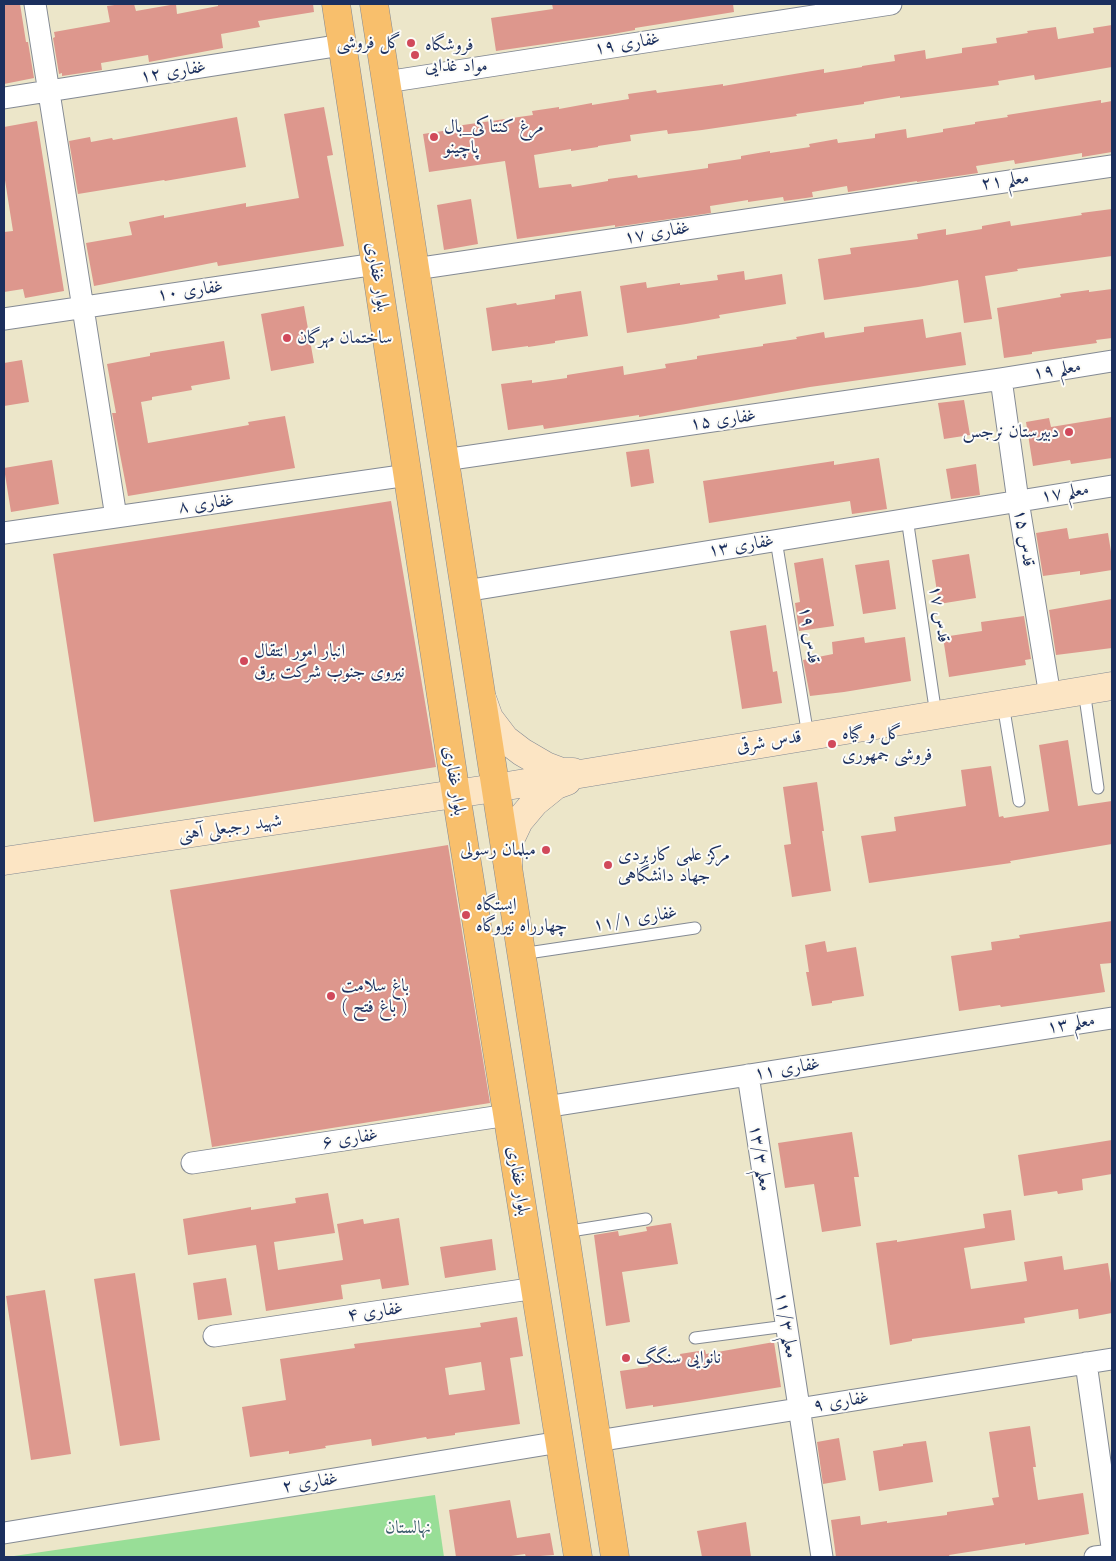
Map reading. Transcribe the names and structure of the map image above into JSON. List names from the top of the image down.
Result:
{
  "streets": {
    "main road": ["بلوار غفاری"],
    "street": [
      "غفاری ۱۹",
      "غفاری ۱۲",
      "معلم ۲۱",
      "غفاری ۱۷",
      "غفاری ۱۰",
      "معلم ۱۹",
      "غفاری ۱۵",
      "معلم ۱۷",
      "غفاری ۸",
      "قدس ۱۵",
      "غفاری ۱۳",
      "قدس شرقی",
      "شهید رجبعلی آهنی",
      "معلم ۱۳",
      "غفاری ۱۱",
      "غفاری ۶",
      "معلم ۱۳/۳",
      "غفاری ۴",
      "معلم ۱۱/۳",
      "غفاری ۹",
      "غفاری ۲"
    ],
    "lane": ["قدس ۱۷", "قدس ۱۹", "غفاری ۱۱/۱"]
  },
  "crossings": [
    ["غفاری ۱۲", "بلوار غفاری"],
    ["معلم ۲۱", "غفاری ۱۷"],
    ["بلوار غفاری", "غفاری ۱۰"],
    ["بلوار غفاری", "غفاری ۸"],
    ["بلوار غفاری", "قدس شرقی"],
    ["بلوار غفاری", "شهید رجبعلی آهنی"],
    ["بلوار غفاری", "غفاری ۶"],
    ["بلوار غفاری", "غفاری ۴"],
    ["بلوار غفاری", "غفاری ۲"],
    ["معلم ۱۹", "غفاری ۱۵"],
    ["معلم ۱۹", "قدس ۱۵"],
    ["غفاری ۱۵", "قدس ۱۵"],
    ["معلم ۱۷", "قدس ۱۵"],
    ["معلم ۱۷", "غفاری ۱۳"],
    ["قدس ۱۵", "غفاری ۱۳"],
    ["قدس ۱۵", "قدس شرقی"],
    ["غفاری ۱۳", "قدس ۱۷"],
    ["غفاری ۱۳", "قدس ۱۹"],
    ["قدس ۱۷", "قدس شرقی"],
    ["قدس ۱۹", "قدس شرقی"],
    ["قدس شرقی", "شهید رجبعلی آهنی"],
    ["معلم ۱۳", "غفاری ۱۱"],
    ["غفاری ۱۱", "معلم ۱۳/۳"],
    ["معلم ۱۳/۳", "معلم ۱۱/۳"],
    ["معلم ۱۱/۳", "غفاری ۹"]
  ],
  "parks": ["نهالستان"],
  "places": [
    "گل فروشی",
    "فروشگاه مواد غذایی",
    "مرغ کنتاکی_بال پاچینو",
    "ساختمان مهرگان",
    "دبیرستان نرجس",
    "انبار امور انتقال نیروی جنوب شرکت برق",
    "گل و گیاه فروشی جمهوری",
    "مبلمان رسولی",
    "مرکز علمی کاربردی جهاد دانشگاهی",
    "ایستگاه چهارراه نیروگاه",
    "باغ سلامت ( باغ فتح )",
    "نانوایی سنگگ"
  ]
}
